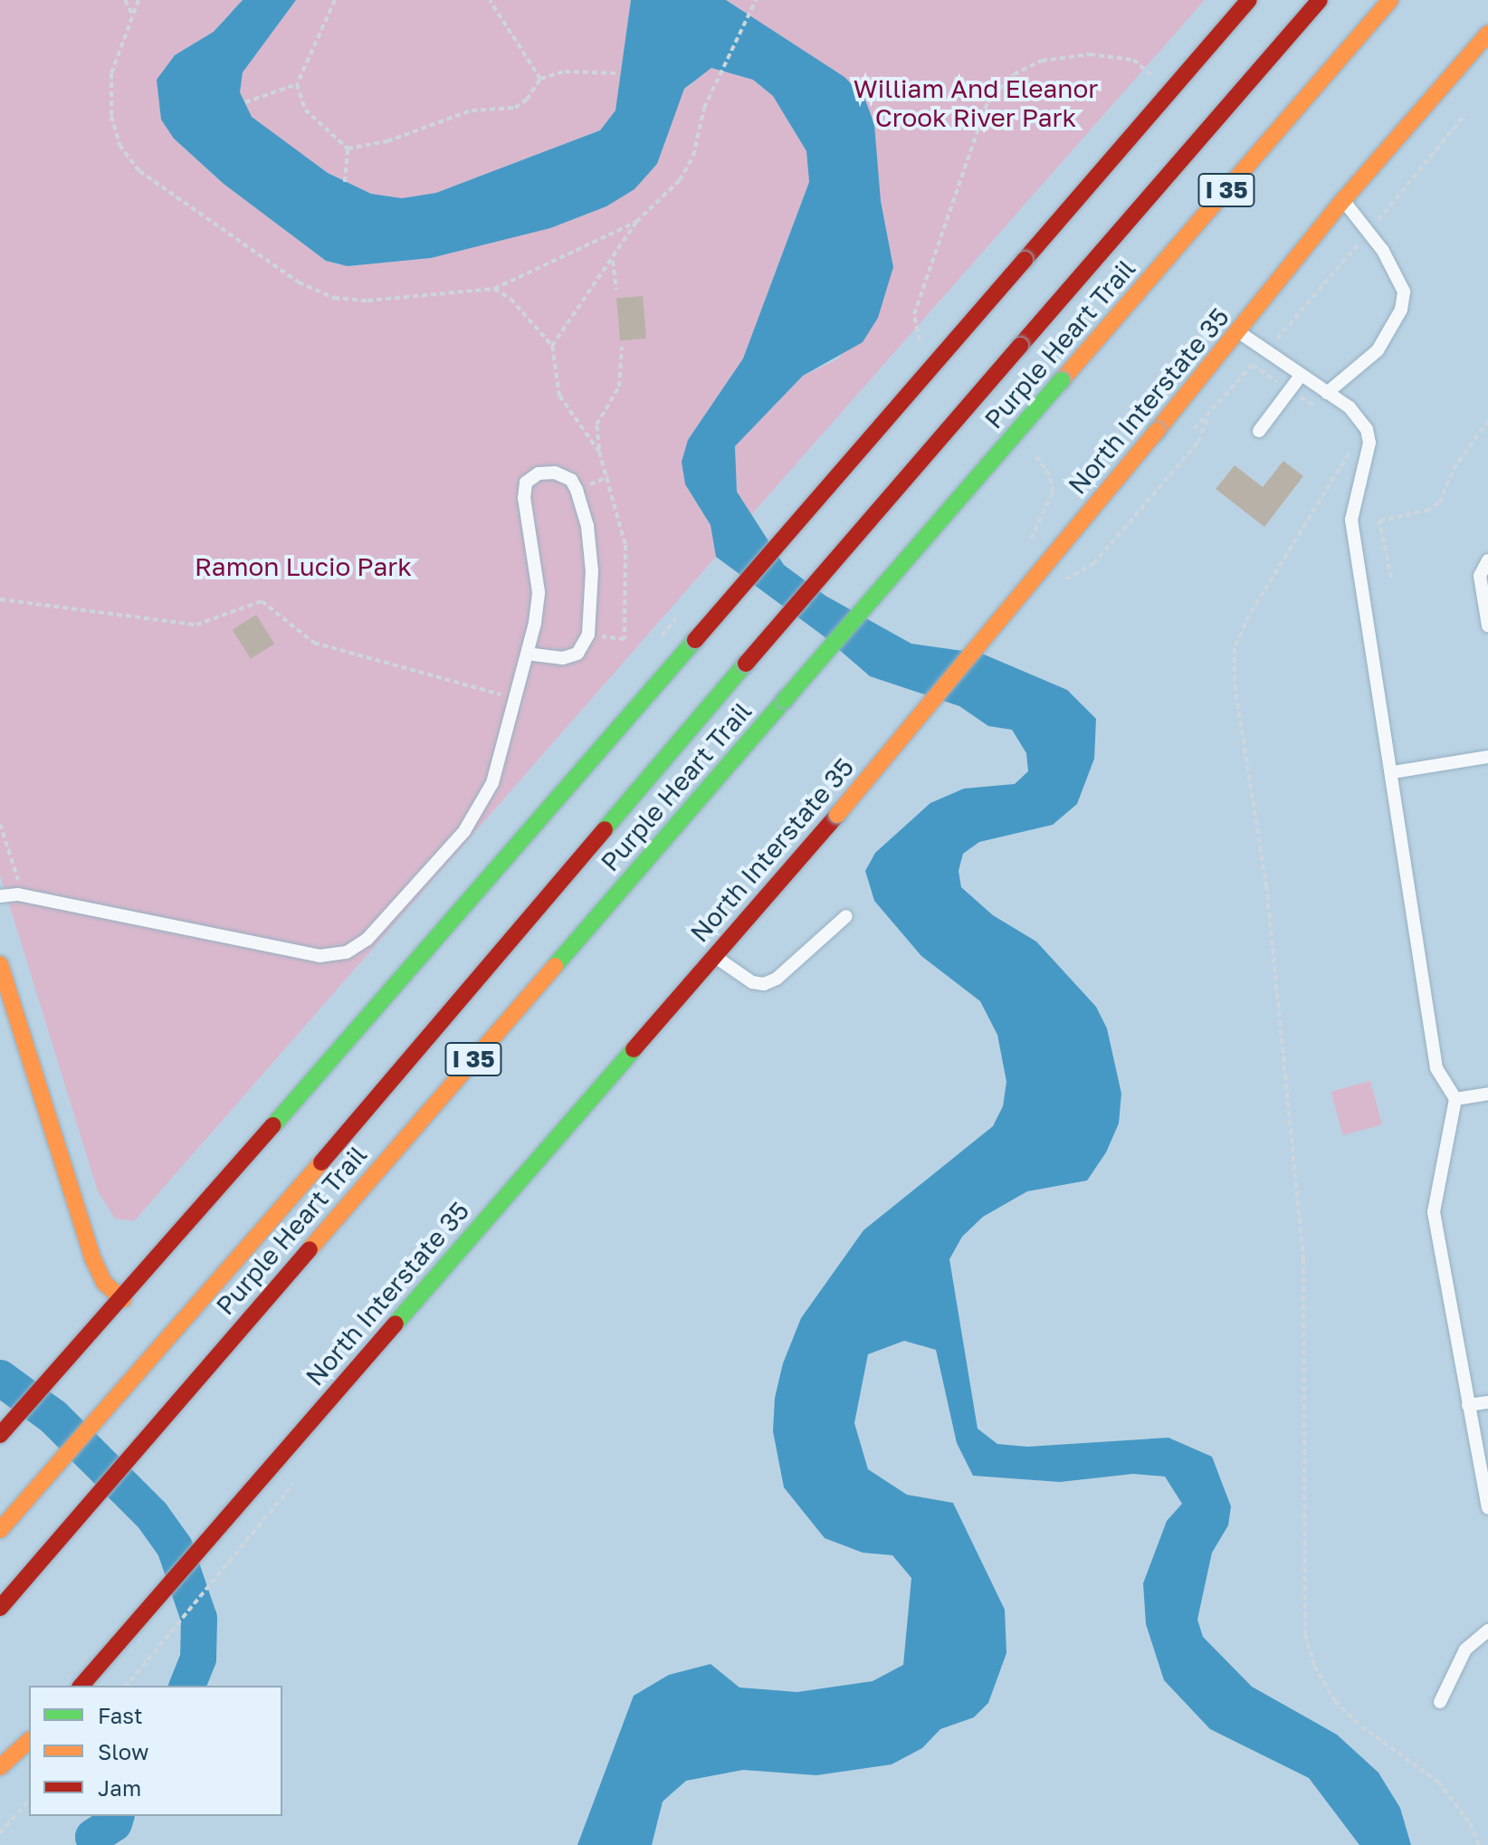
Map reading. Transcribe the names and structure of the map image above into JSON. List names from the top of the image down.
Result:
{
  "streets": {
    "main road": ["I 35", "Purple Heart Trail", "North Interstate 35"]
  },
  "parks": ["William And Eleanor Crook River Park", "Ramon Lucio Park"],
  "legend": ["Fast", "Slow", "Jam"]
}
